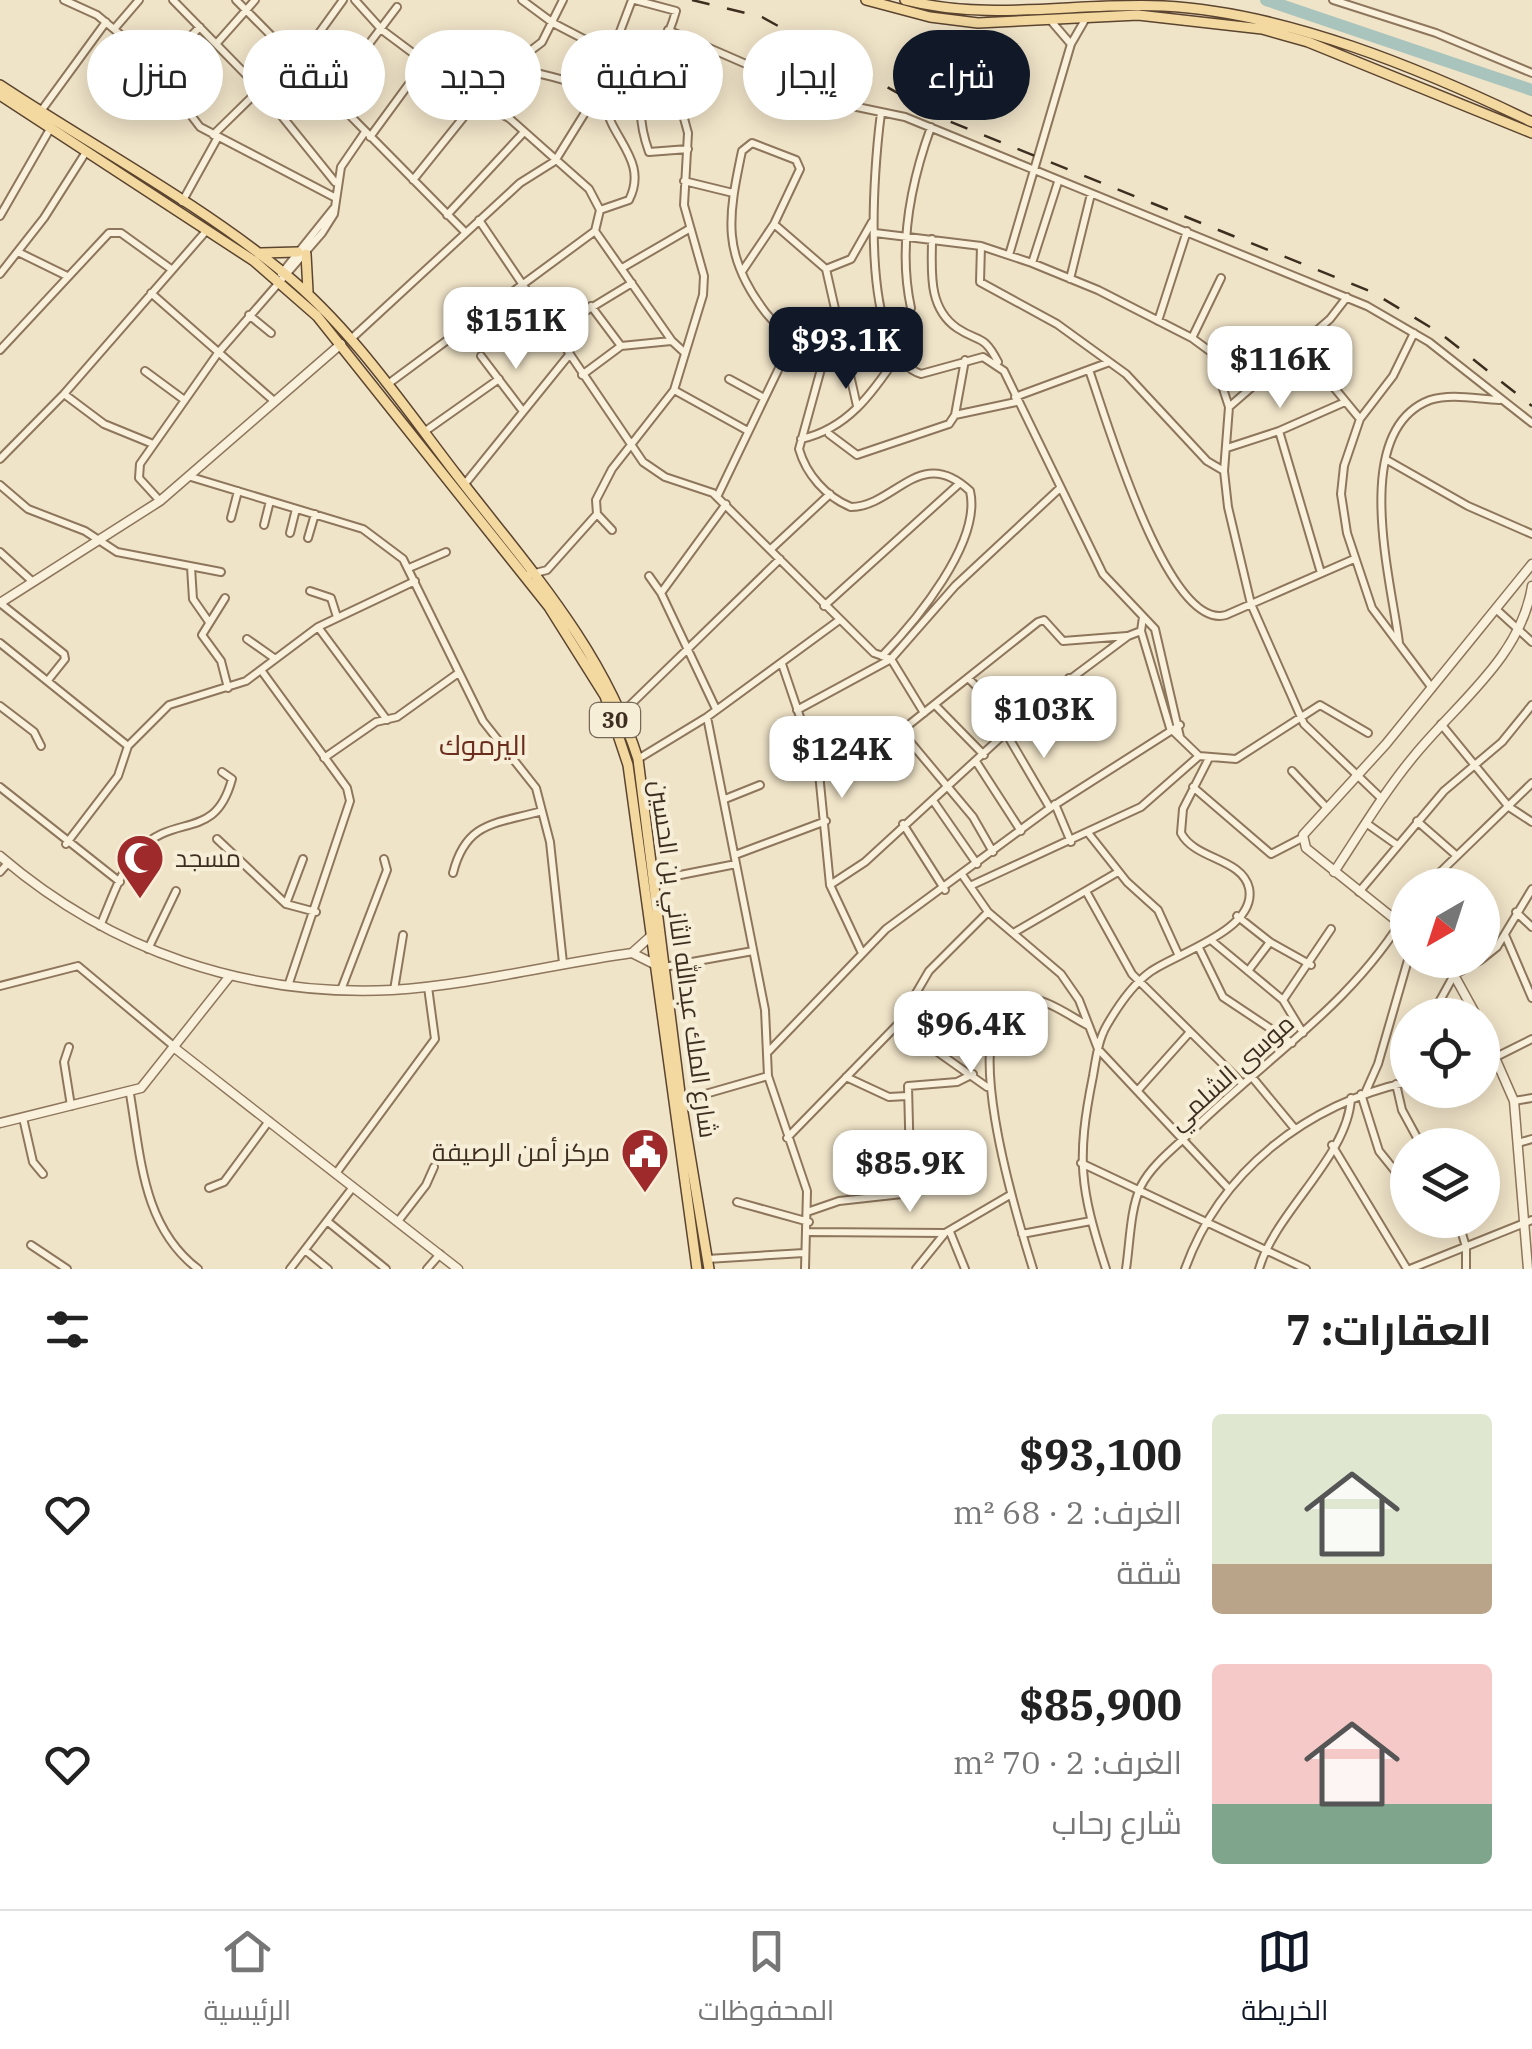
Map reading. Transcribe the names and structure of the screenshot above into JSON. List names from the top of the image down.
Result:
{
  "streets": {
    "main road": ["30", "شارع الملك عبدالله الثاني بن الحسين"],
    "street": ["موسى الشلمي"]
  },
  "districts": ["اليرموك"],
  "places": {
    "mosque": ["مسجد"],
    "public building": ["مركز أمن الرصيفة"]
  },
  "north": "bottom left",
  "page": {
    "chip": [
      "شراء",
      "إيجار",
      "تصفية",
      "جديد",
      "شقة",
      "منزل"
    ],
    "price": [
      "$151K",
      "$93.1K",
      "$116K",
      "$103K",
      "$124K",
      "$96.4K",
      "$85.9K"
    ],
    "heading": "العقارات: 7",
    "list": [
      {
        "name": "$93,100",
        "note": "الغرف: 2 · 68 m² · شقة"
      },
      {
        "name": "$85,900",
        "note": "الغرف: 2 · 70 m² · شارع رحاب"
      }
    ],
    "tabs": ["الخريطة", "المحفوظات", "الرئيسية"]
  }
}
